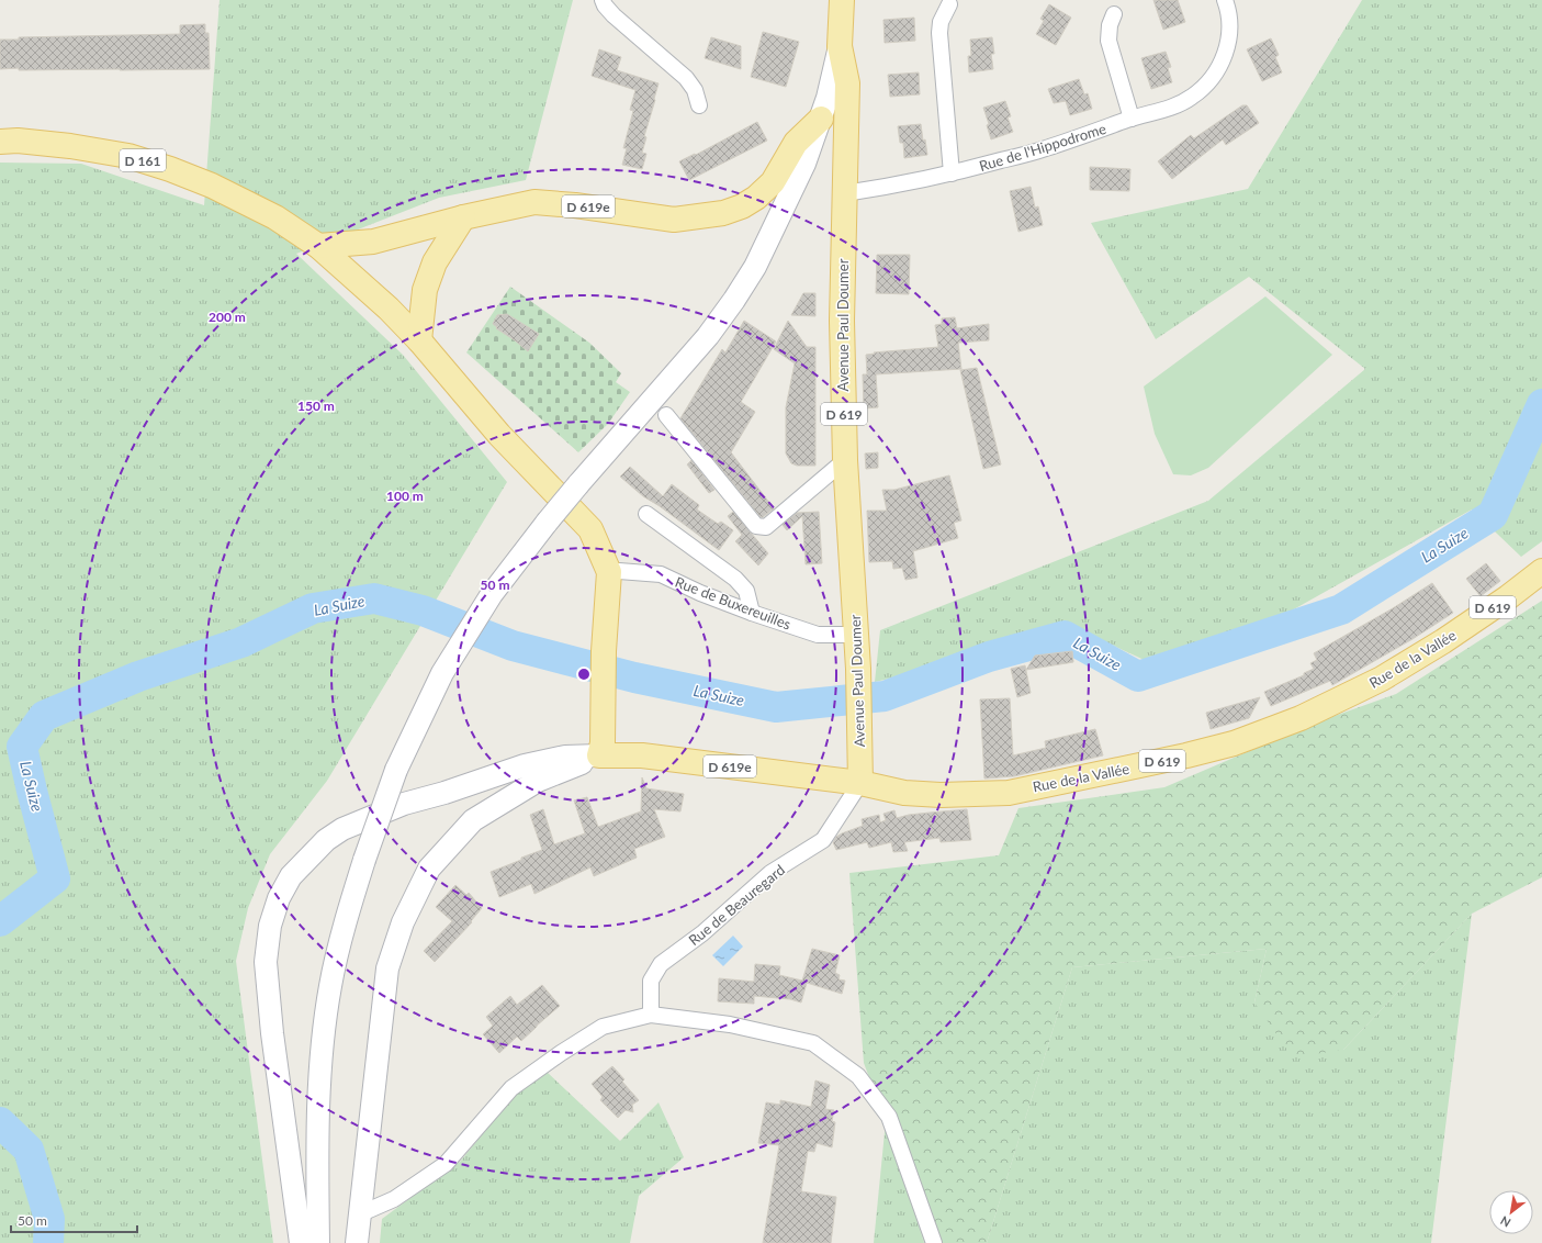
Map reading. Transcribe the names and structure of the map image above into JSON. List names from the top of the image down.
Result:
{
  "streets": {
    "main road": [
      "D 161",
      "D 619e",
      "Avenue Paul Doumer",
      "D 619",
      "Rue de la Vallée"
    ],
    "street": ["Rue de l'Hippodrome", "Rue de Buxereuilles", "Rue de Beauregard"]
  },
  "crossings": [
    ["Rue de l'Hippodrome", "Avenue Paul Doumer"],
    ["D 161", "D 619e"],
    ["Avenue Paul Doumer", "Rue de Buxereuilles"],
    ["Avenue Paul Doumer", "Rue de la Vallée"],
    ["Avenue Paul Doumer", "Rue de Beauregard"],
    ["Rue de la Vallée", "Rue de Beauregard"]
  ],
  "water": ["La Suize"],
  "scale_bar": "50 m",
  "north": "bottom left",
  "rings": [
    "200 m",
    "150 m",
    "100 m",
    "50 m"
  ]
}
